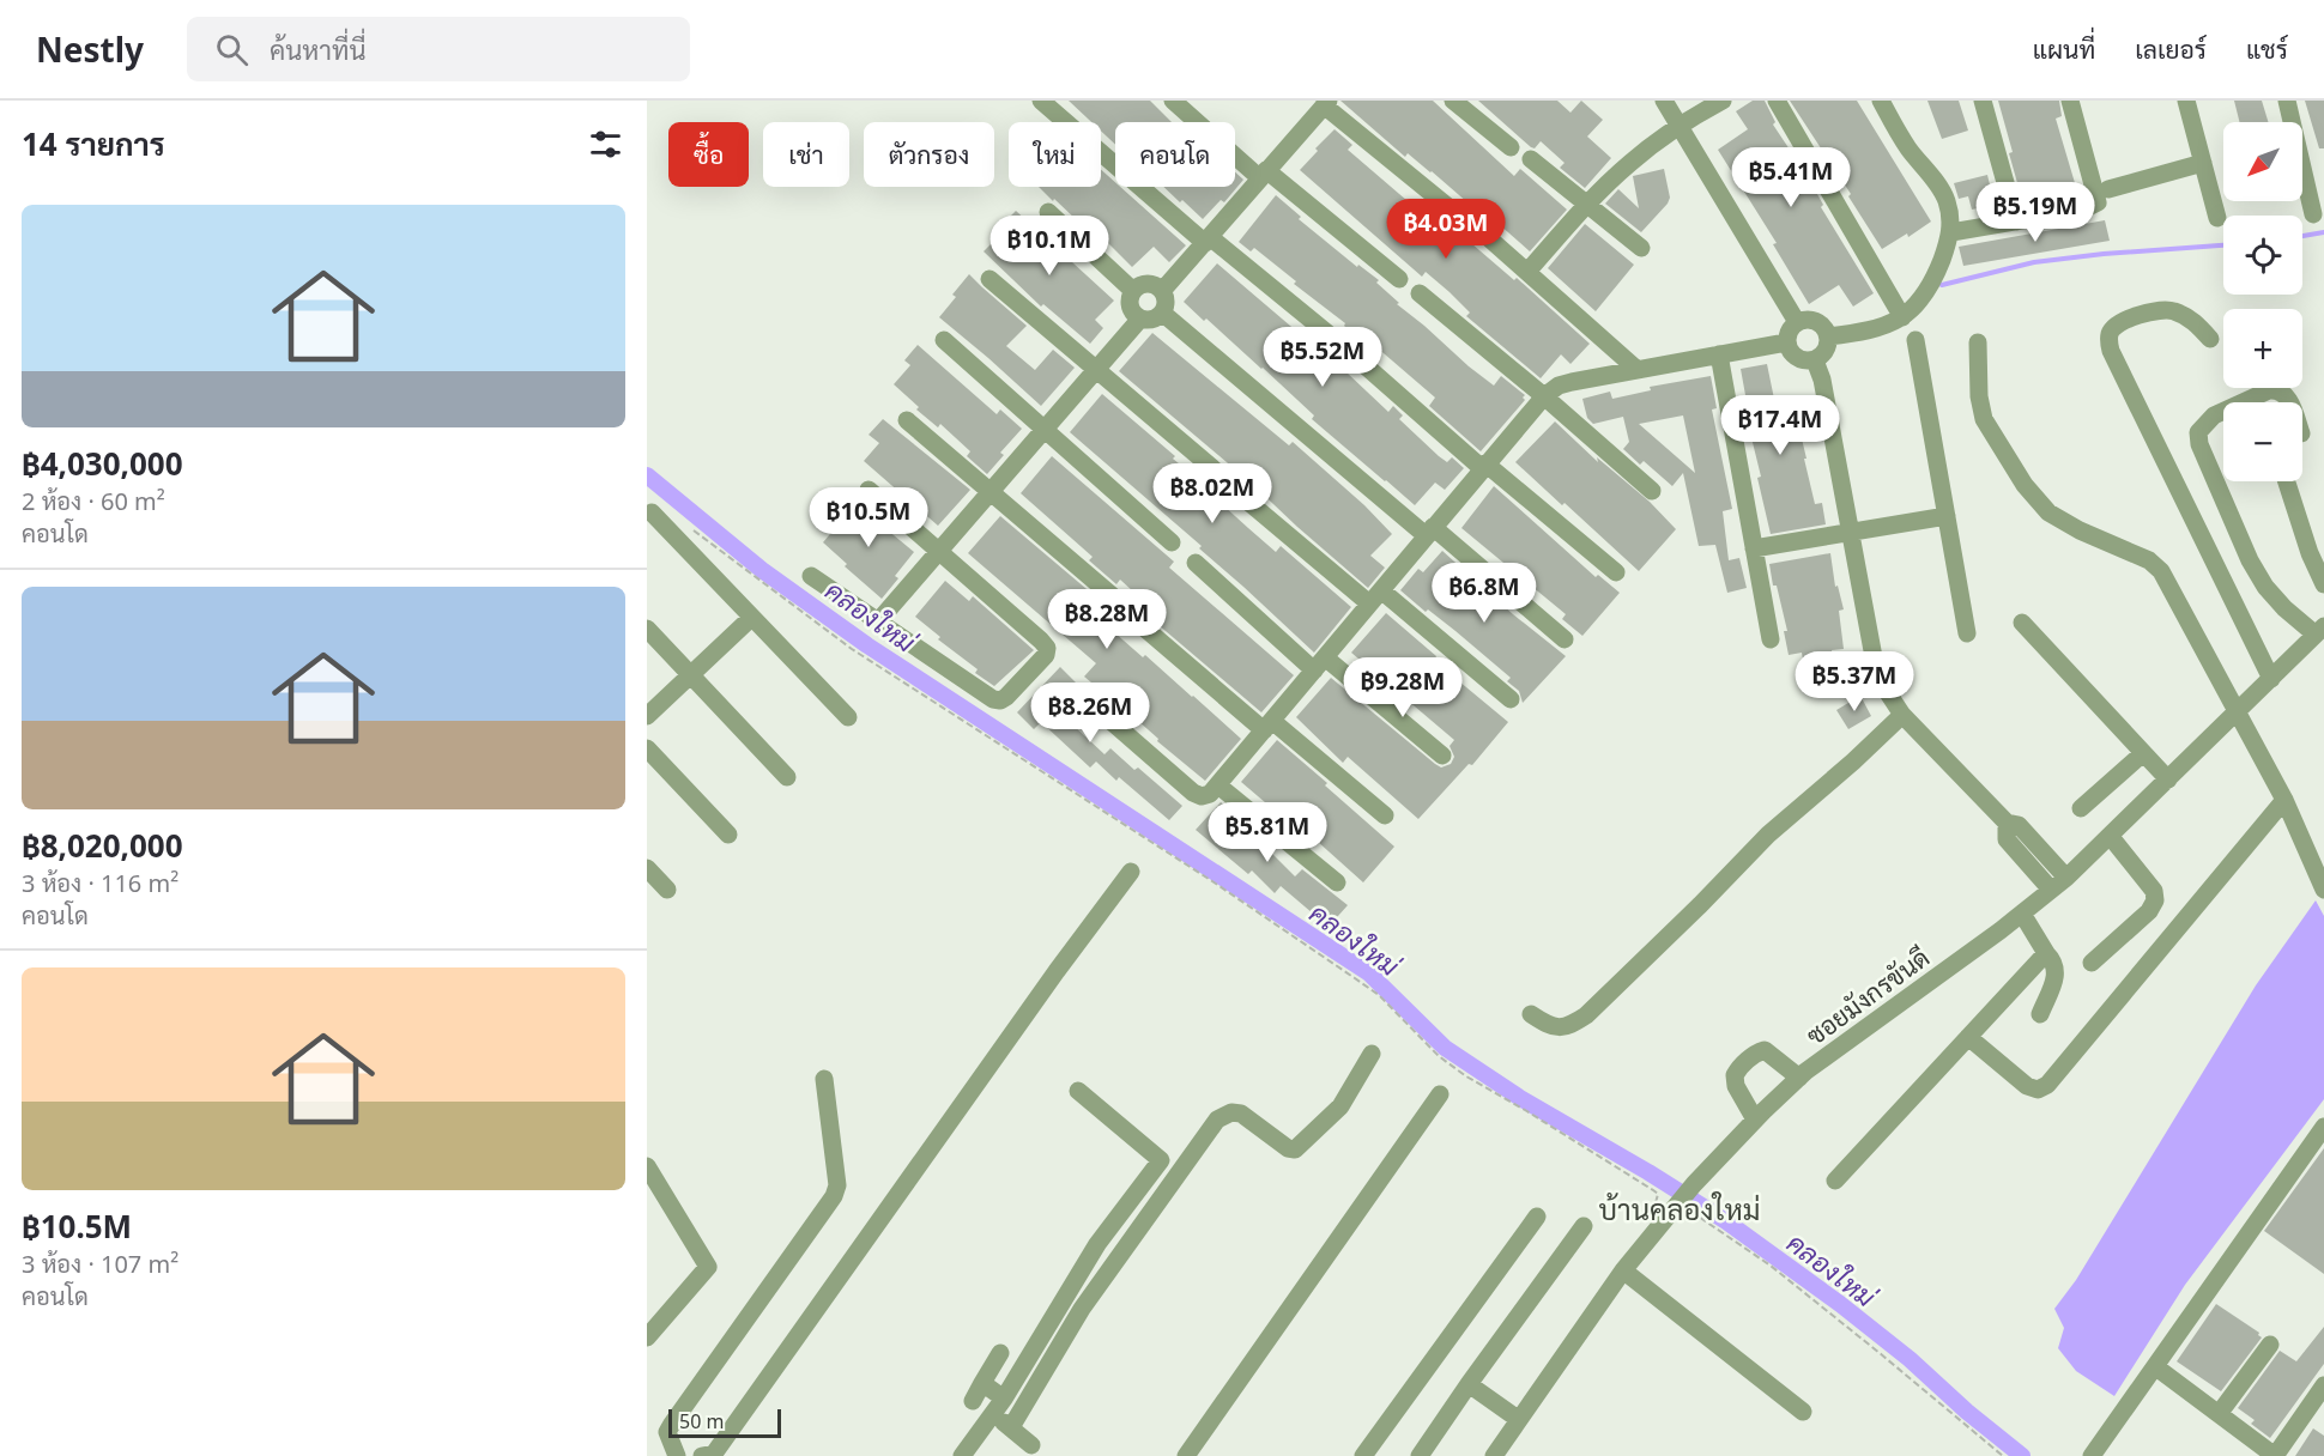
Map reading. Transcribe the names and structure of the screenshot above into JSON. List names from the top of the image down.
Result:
{
  "streets": {
    "street": ["ซอยมังกรขันดี"]
  },
  "districts": ["บ้านคลองใหม่"],
  "water": ["คลองใหม่"],
  "scale_bar": "50 m",
  "north": "bottom left",
  "page": {
    "header": "Nestly",
    "search": "ค้นหาที่นี่",
    "nav": ["แผนที่", "เลเยอร์", "แชร์"],
    "heading": "14 รายการ",
    "map_buttons": ["+", "−"],
    "chip": [
      "ซื้อ",
      "เช่า",
      "ตัวกรอง",
      "ใหม่",
      "คอนโด"
    ],
    "price": [
      "฿5.41M",
      "฿5.19M",
      "฿4.03M",
      "฿10.1M",
      "฿5.52M",
      "฿17.4M",
      "฿8.02M",
      "฿10.5M",
      "฿6.8M",
      "฿8.28M",
      "฿5.37M",
      "฿9.28M",
      "฿8.26M",
      "฿5.81M"
    ],
    "list": [
      {
        "name": "฿4,030,000",
        "note": "2 ห้อง · 60 m² · คอนโด"
      },
      {
        "name": "฿8,020,000",
        "note": "3 ห้อง · 116 m² · คอนโด"
      },
      {
        "name": "฿10.5M",
        "note": "3 ห้อง · 107 m² · คอนโด"
      }
    ],
    "scale": "50 m"
  }
}
